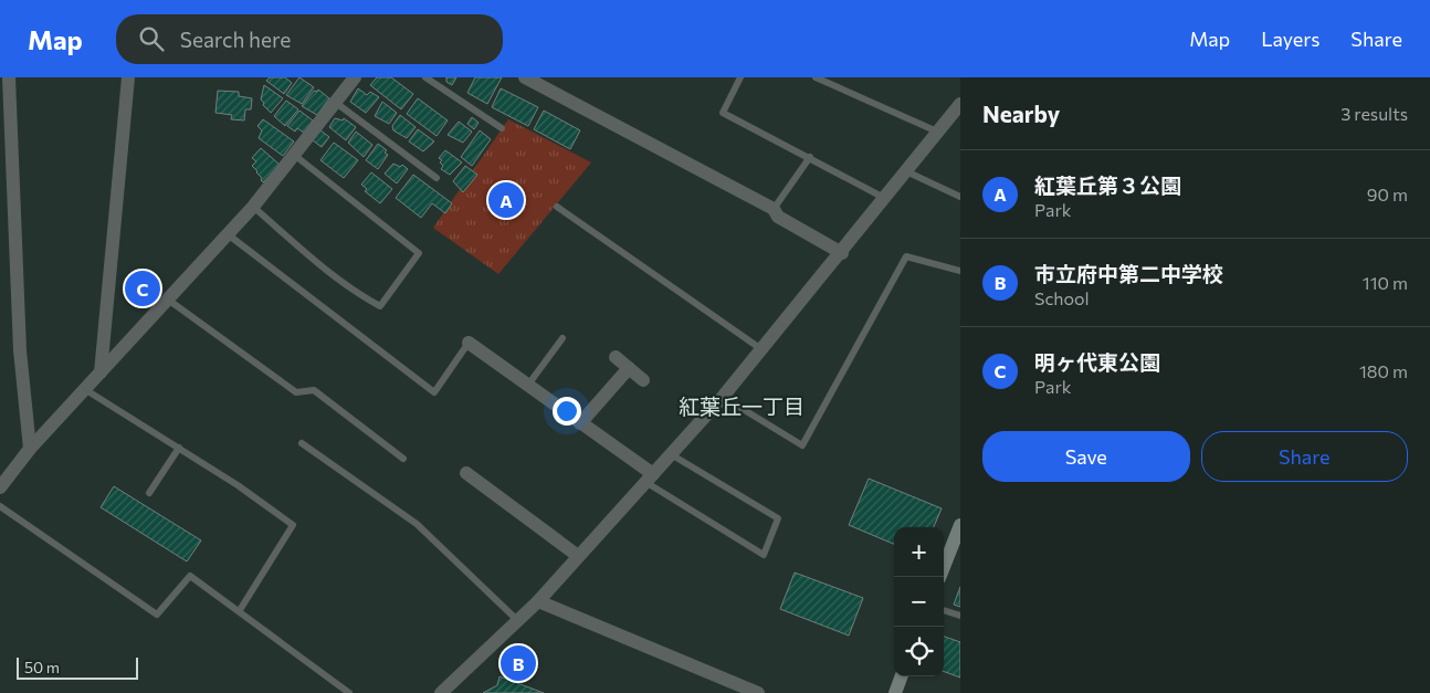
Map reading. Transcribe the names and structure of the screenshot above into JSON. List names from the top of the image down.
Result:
{
  "districts": ["紅葉丘一丁目"],
  "scale_bar": "50 m",
  "page": {
    "header": "Map",
    "search": "Search here",
    "nav": ["Map", "Layers", "Share"],
    "heading": ["Nearby", "3 results"],
    "list": [
      {
        "mark": "A",
        "name": "紅葉丘第３公園",
        "note": "Park",
        "value": "90 m"
      },
      {
        "mark": "B",
        "name": "市立府中第二中学校",
        "note": "School",
        "value": "110 m"
      },
      {
        "mark": "C",
        "name": "明ヶ代東公園",
        "note": "Park",
        "value": "180 m"
      }
    ],
    "pins": ["A", "C", "B"],
    "buttons": ["Save", "Share"],
    "map_buttons": ["+", "−"],
    "scale": "50 m"
  }
}
